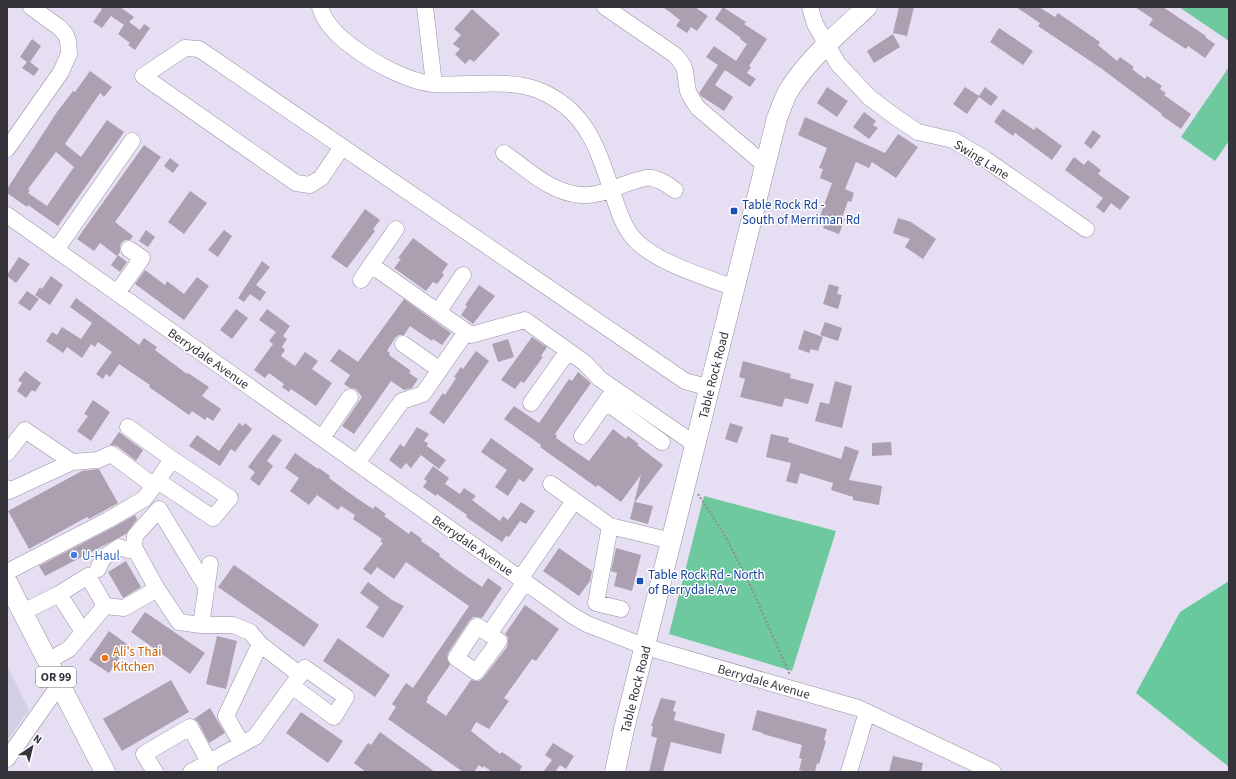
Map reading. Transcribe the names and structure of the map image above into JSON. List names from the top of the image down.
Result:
{
  "streets": {
    "main road": ["Table Rock Road", "OR 99"],
    "street": ["Swing Lane", "Berrydale Avenue"]
  },
  "crossings": [
    ["Swing Lane", "Table Rock Road"],
    ["Berrydale Avenue", "Table Rock Road"]
  ],
  "places": {
    "transit": ["Table Rock Rd - South of Merriman Rd", "Table Rock Rd - North of Berrydale Ave"],
    "other": ["U-Haul", "Ali's Thai Kitchen"]
  },
  "north": "top right"
}
